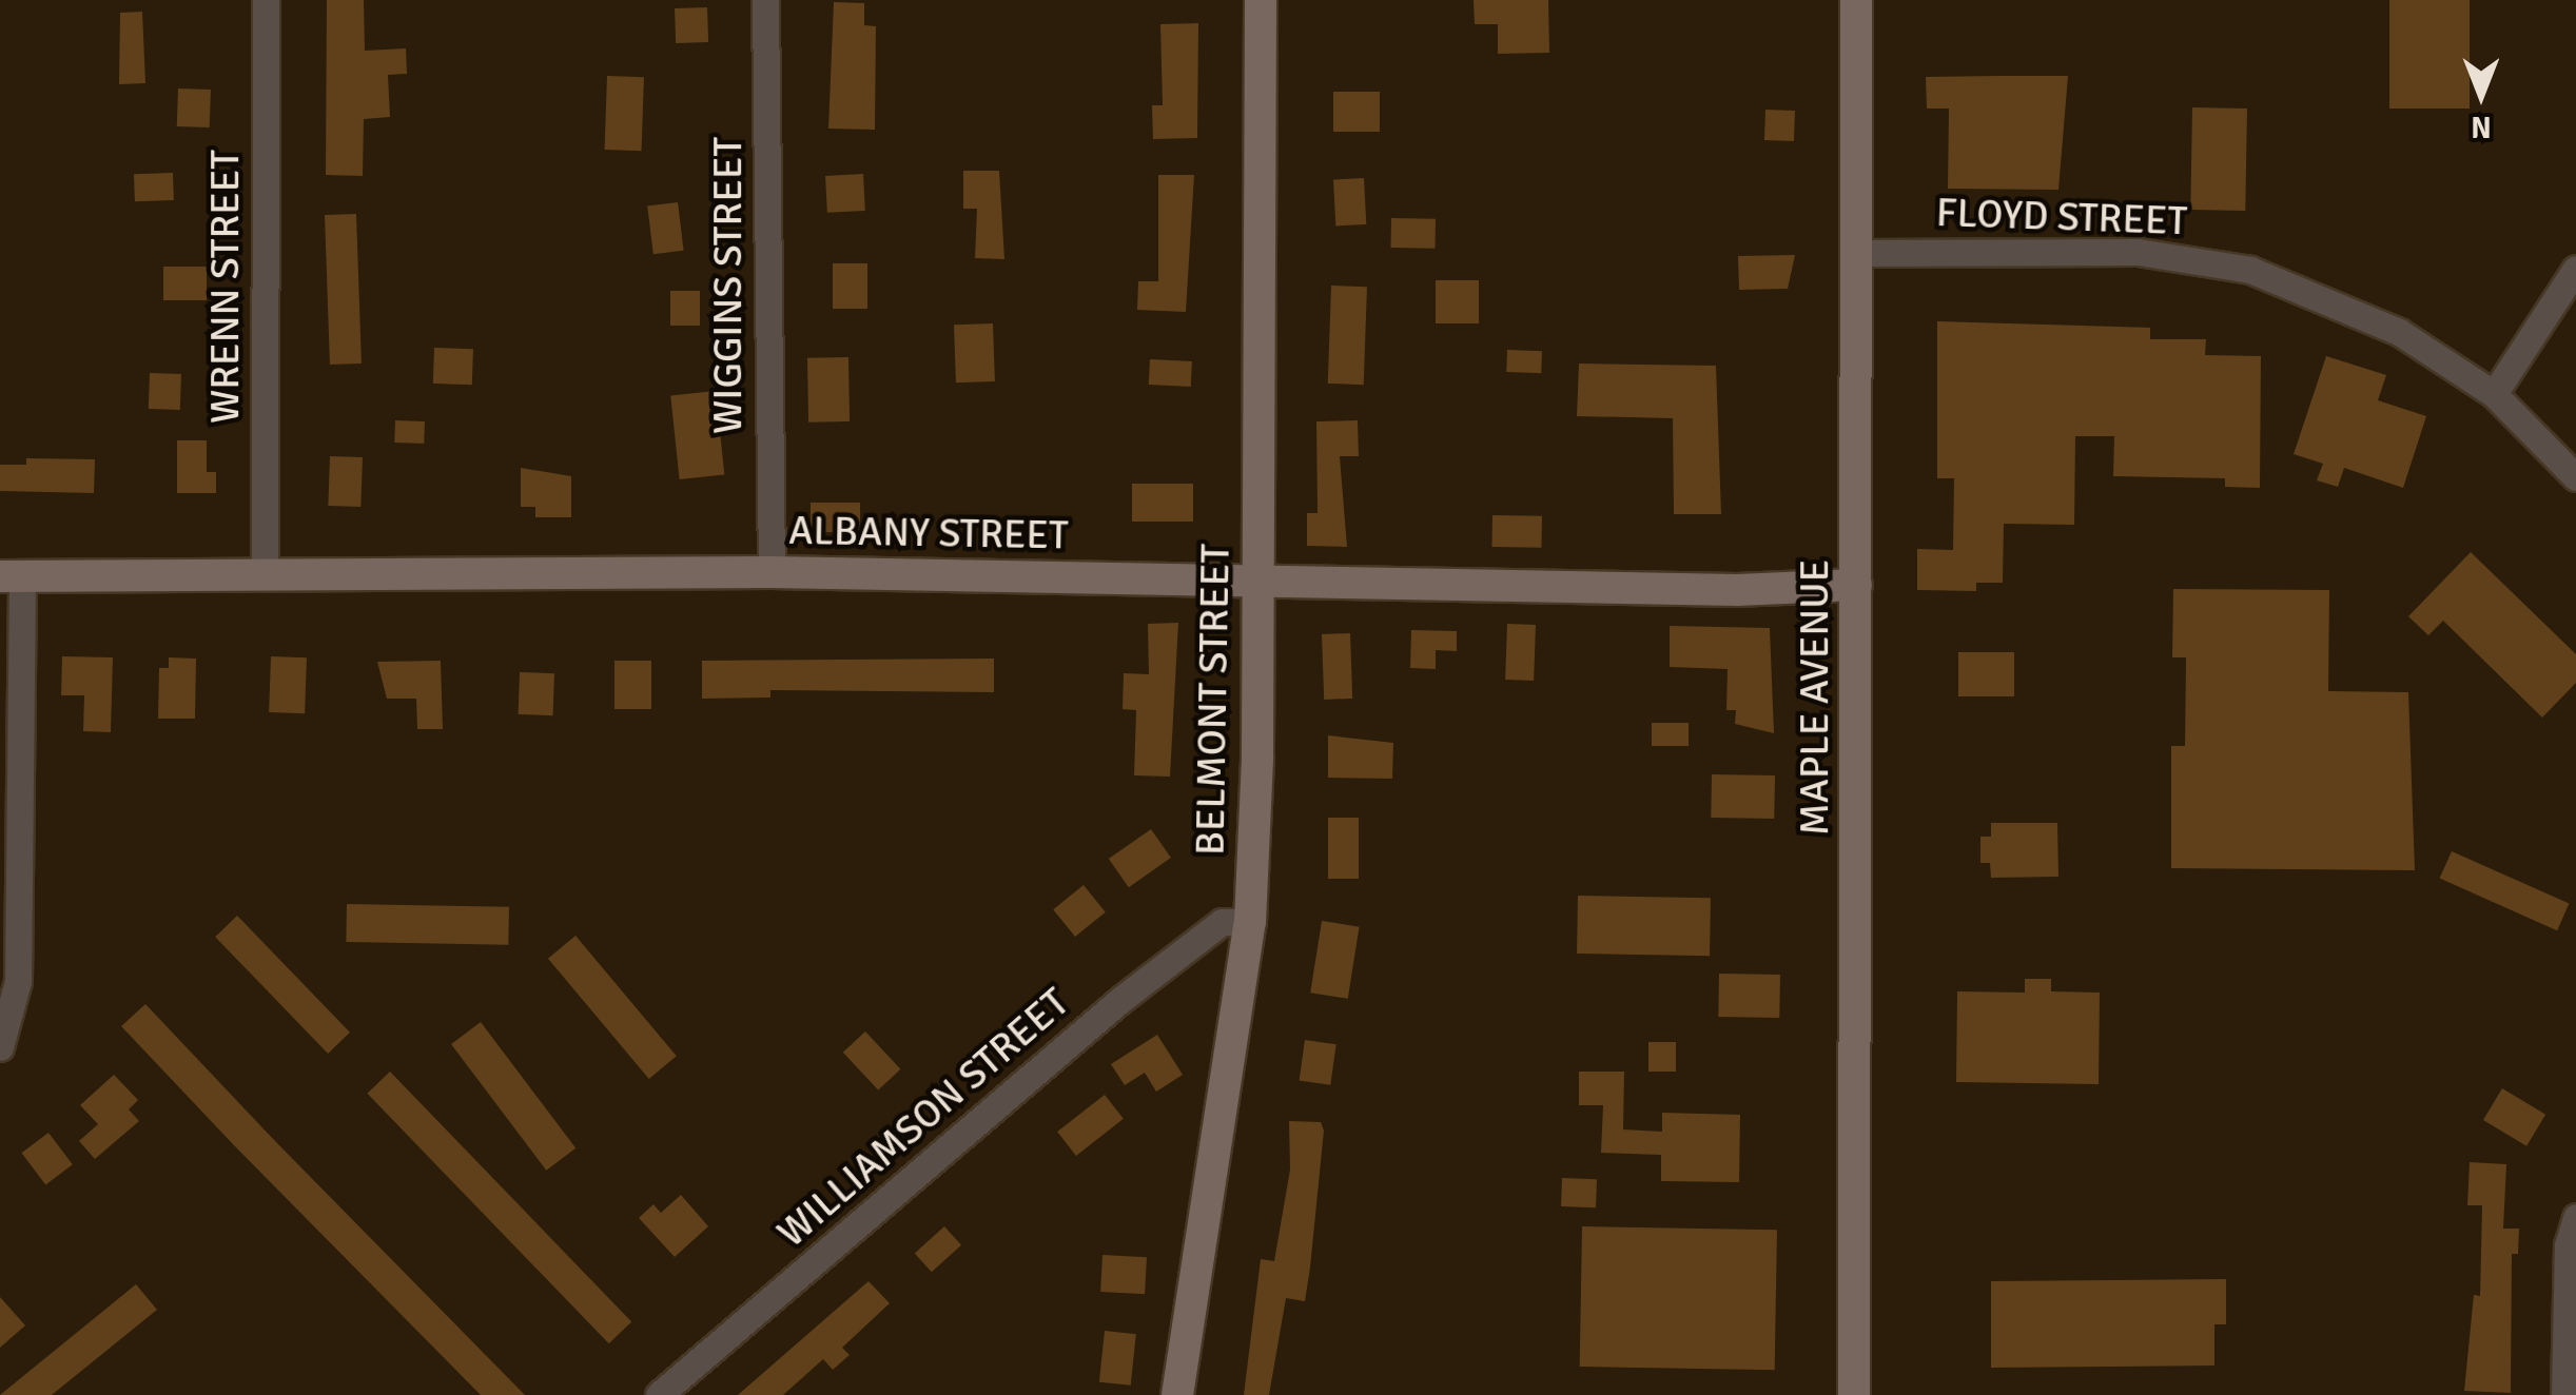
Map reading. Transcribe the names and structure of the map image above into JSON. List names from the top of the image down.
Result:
{
  "streets": {
    "street": [
      "FLOYD STREET",
      "WIGGINS STREET",
      "WRENN STREET",
      "ALBANY STREET",
      "MAPLE AVENUE",
      "BELMONT STREET",
      "WILLIAMSON STREET"
    ]
  },
  "crossings": [
    ["FLOYD STREET", "MAPLE AVENUE"],
    ["WIGGINS STREET", "ALBANY STREET"],
    ["WRENN STREET", "ALBANY STREET"],
    ["ALBANY STREET", "MAPLE AVENUE"],
    ["ALBANY STREET", "BELMONT STREET"],
    ["BELMONT STREET", "WILLIAMSON STREET"]
  ],
  "north": "bottom"
}
